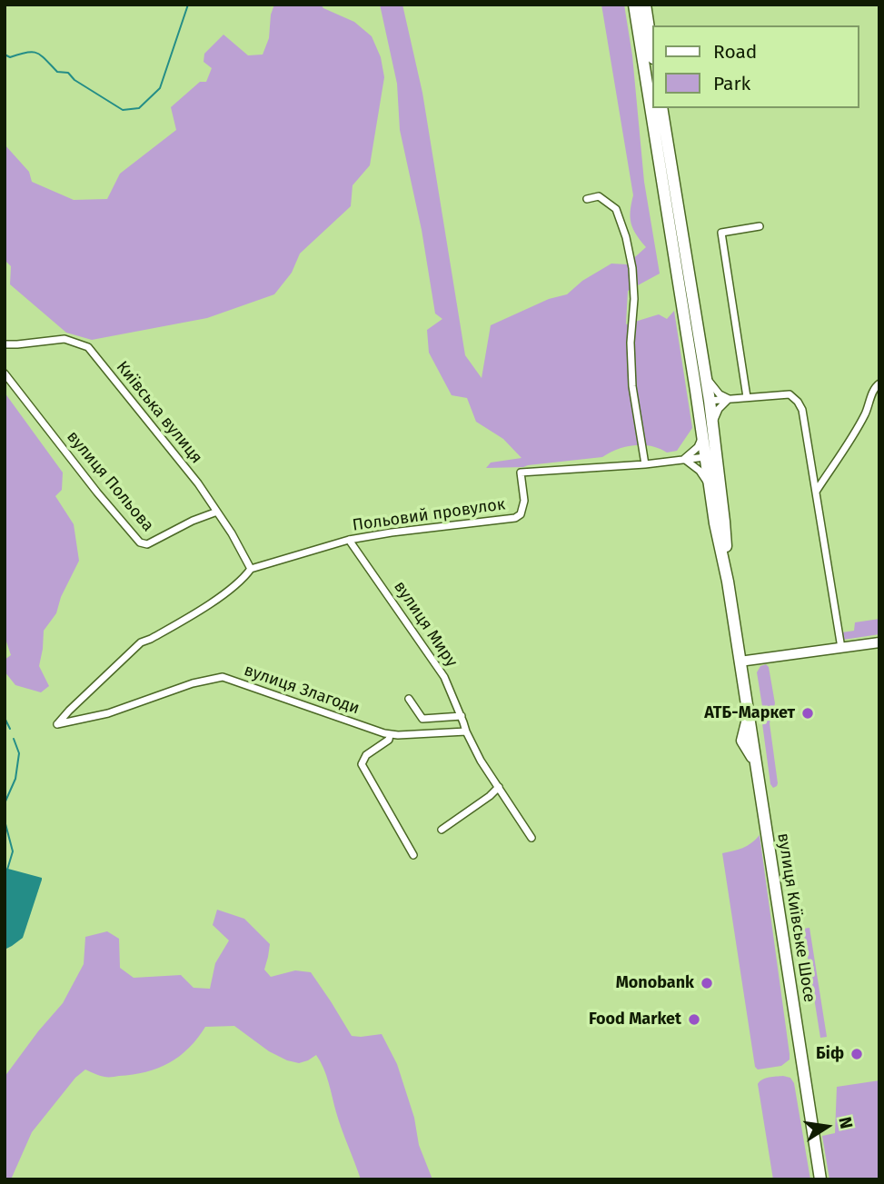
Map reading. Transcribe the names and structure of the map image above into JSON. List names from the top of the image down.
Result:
{
  "streets": {
    "highway": ["вулиця Київське Шосе"],
    "street": [
      "Київська вулиця",
      "вулиця Польова",
      "Польовий провулок",
      "вулиця Миру",
      "вулиця Злагоди"
    ]
  },
  "crossings": [
    ["Київська вулиця", "вулиця Польова"],
    ["Київська вулиця", "Польовий провулок"],
    ["Польовий провулок", "вулиця Миру"],
    ["Польовий провулок", "вулиця Злагоди"],
    ["вулиця Миру", "вулиця Злагоди"]
  ],
  "places": [
    "АТБ-Маркет",
    "Monobank",
    "Food Market",
    "Біф"
  ],
  "legend": ["Road", "Park"],
  "north": "right"
}
